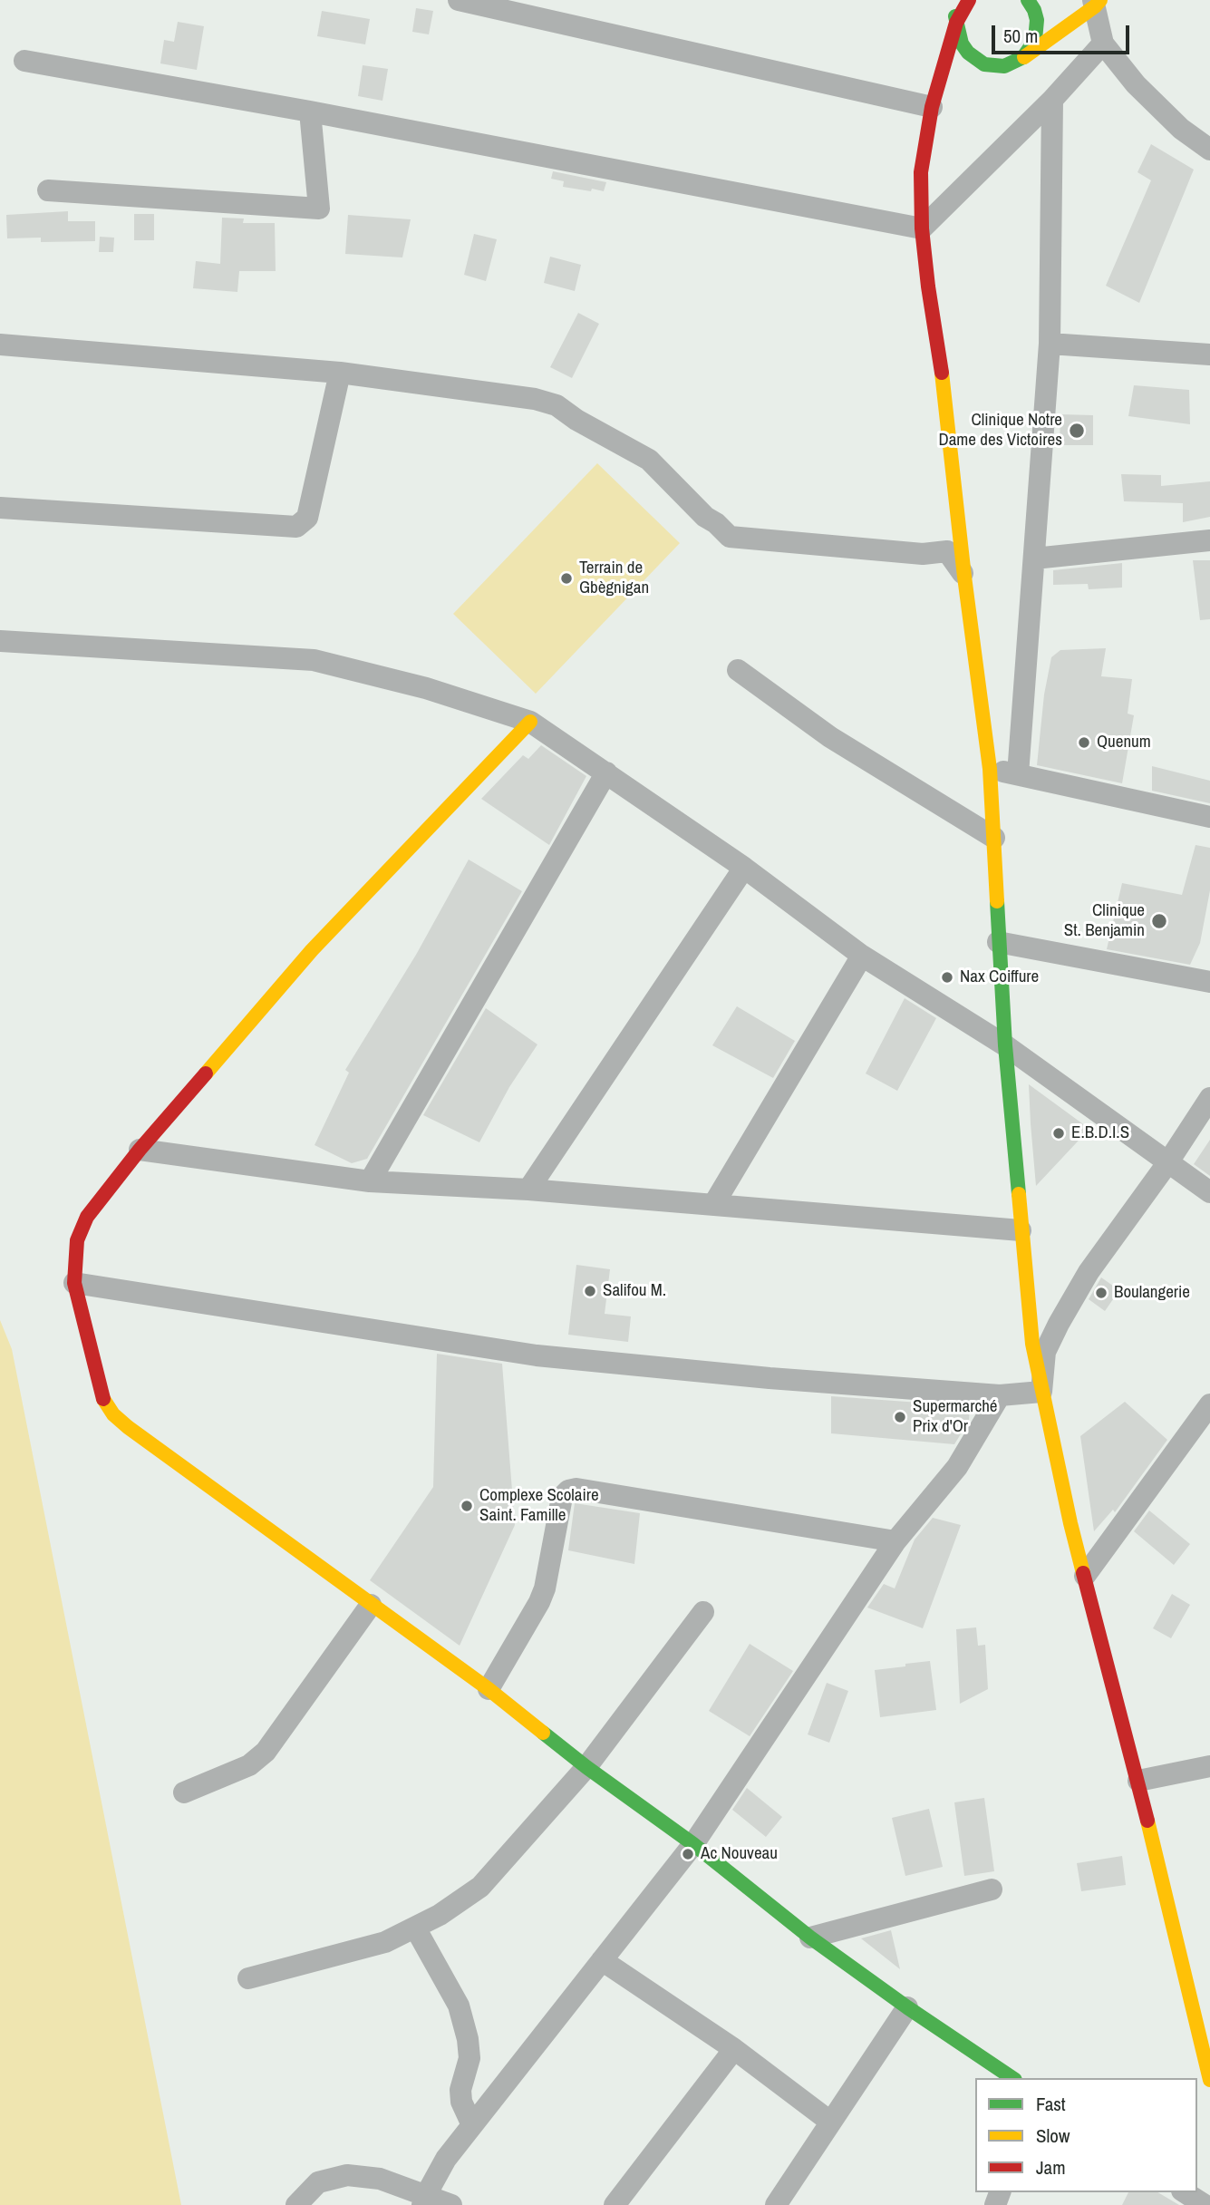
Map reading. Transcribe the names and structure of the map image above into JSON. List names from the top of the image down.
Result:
{
  "places": [
    "Clinique Notre Dame des Victoires",
    "Terrain de Gbègnigan",
    "Quenum",
    "Clinique St. Benjamin",
    "Nax Coiffure",
    "E.B.D.I.S",
    "Salifou M.",
    "Boulangerie",
    "Supermarché Prix d'Or",
    "Complexe Scolaire Saint. Famille",
    "Ac Nouveau"
  ],
  "legend": ["Fast", "Slow", "Jam"],
  "scale_bar": "50 m"
}
